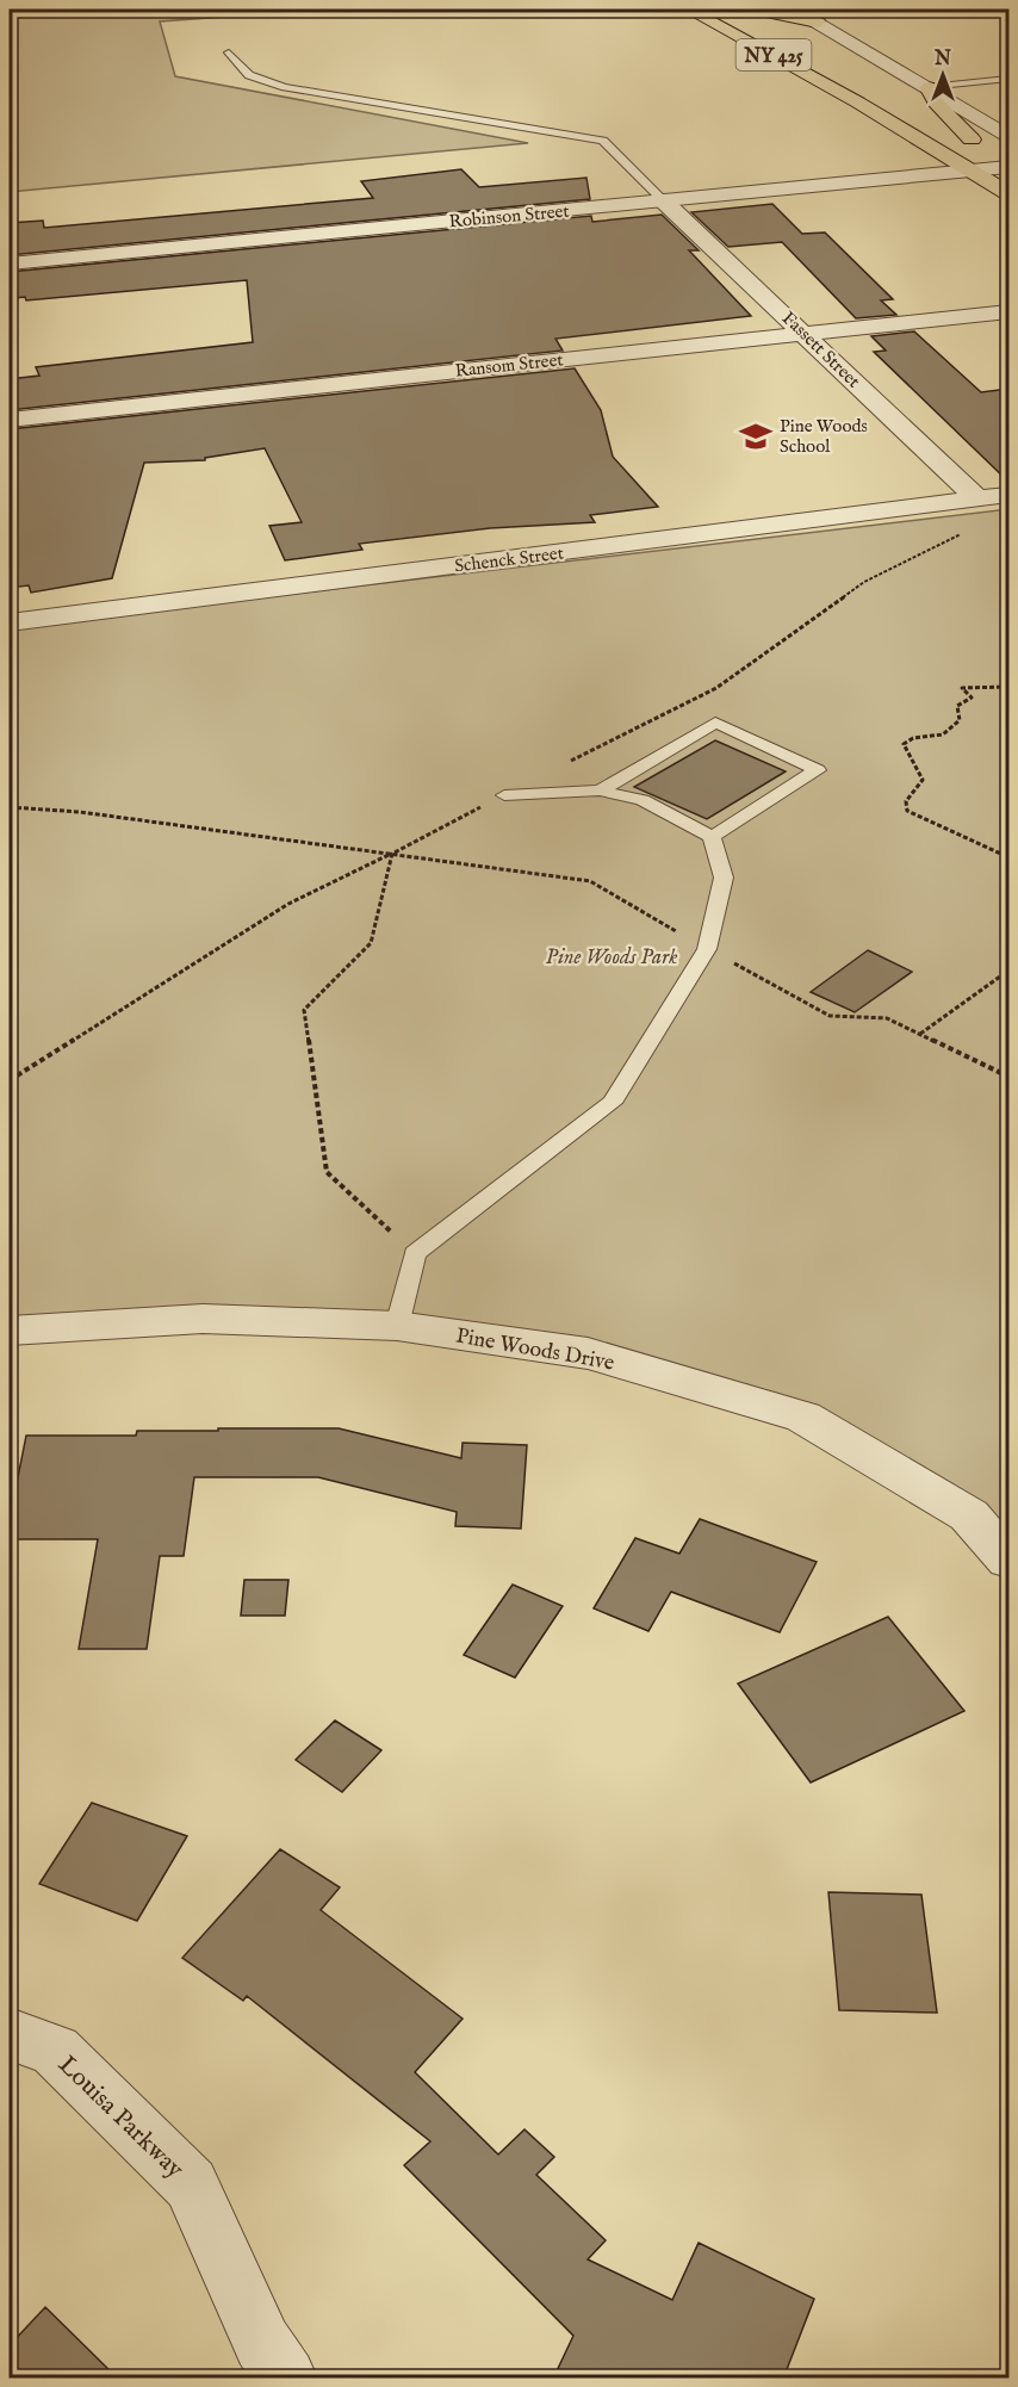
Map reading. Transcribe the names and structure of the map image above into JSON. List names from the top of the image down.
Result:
{
  "streets": {
    "main road": ["NY 425"],
    "street": [
      "Robinson Street",
      "Fassett Street",
      "Ransom Street",
      "Schenck Street",
      "Pine Woods Drive",
      "Louisa Parkway"
    ]
  },
  "crossings": [
    ["NY 425", "Robinson Street"],
    ["Robinson Street", "Fassett Street"],
    ["Fassett Street", "Ransom Street"],
    ["Fassett Street", "Schenck Street"]
  ],
  "parks": ["Pine Woods Park"],
  "places": {
    "school or university": ["Pine Woods School"]
  },
  "north": "top"
}
